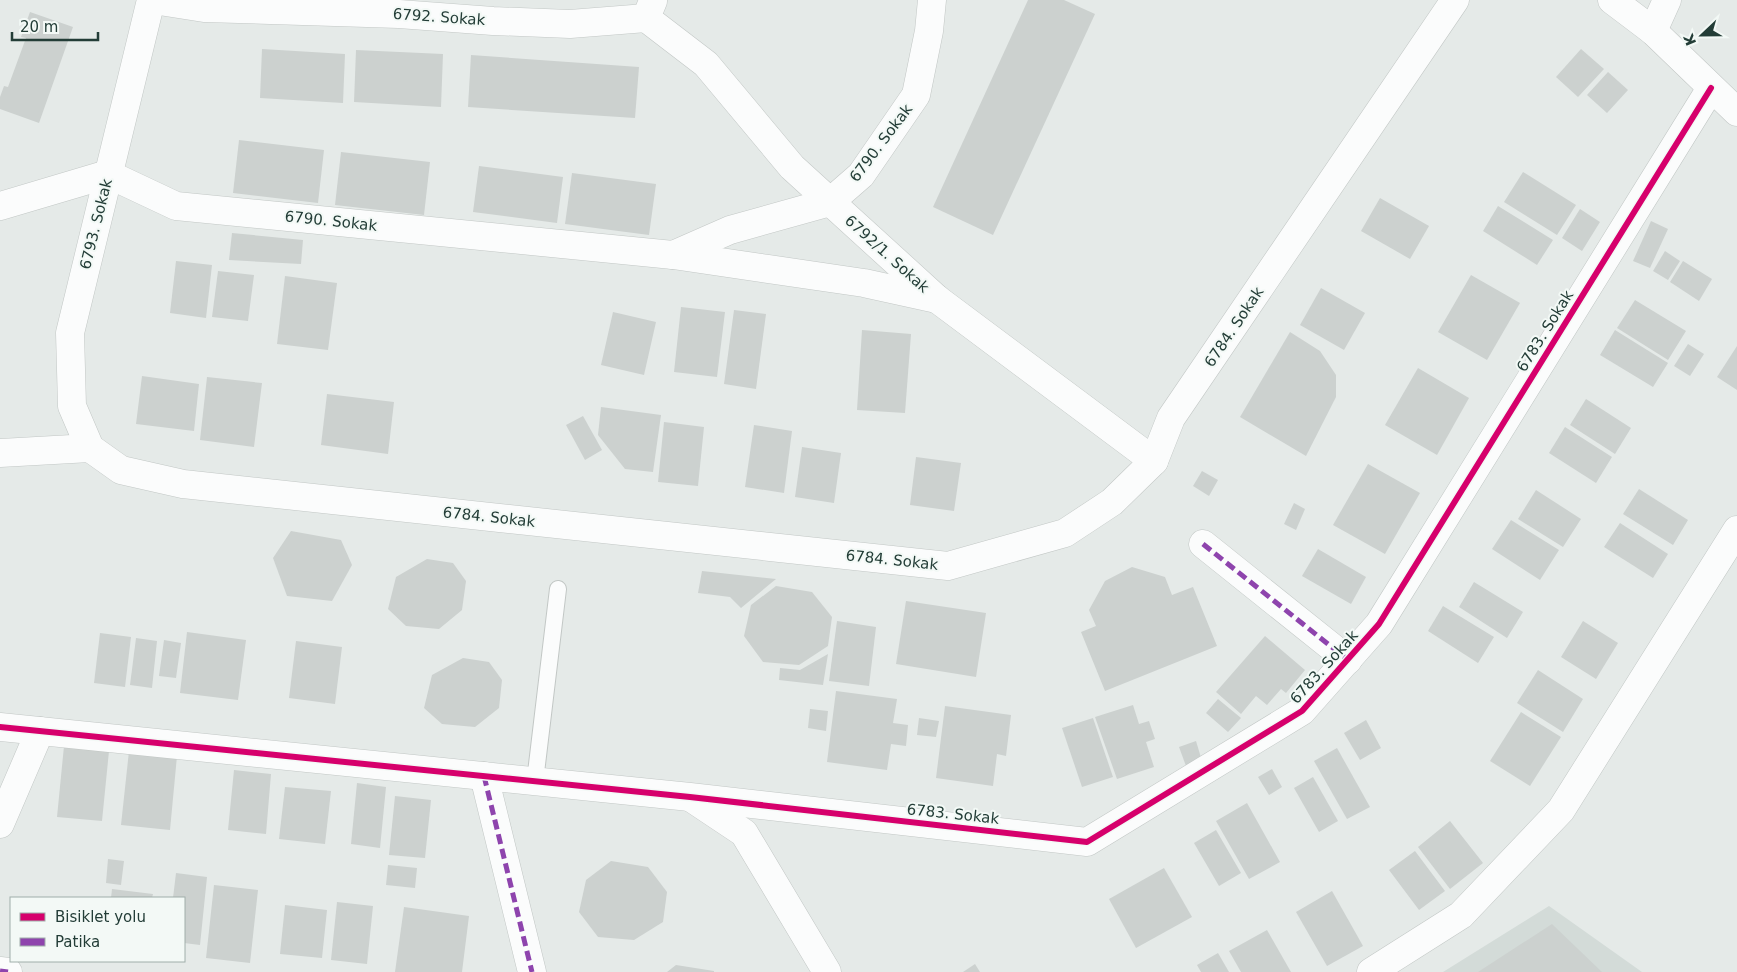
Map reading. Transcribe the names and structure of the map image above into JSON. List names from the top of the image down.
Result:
{
  "streets": {
    "street": [
      "6792. Sokak",
      "6790. Sokak",
      "6793. Sokak",
      "6792/1. Sokak",
      "6784. Sokak",
      "6783. Sokak"
    ]
  },
  "crossings": [
    ["6792. Sokak", "6793. Sokak"],
    ["6792. Sokak", "6792/1. Sokak"],
    ["6790. Sokak", "6793. Sokak"],
    ["6790. Sokak", "6792/1. Sokak"],
    ["6793. Sokak", "6784. Sokak"],
    ["6792/1. Sokak", "6784. Sokak"]
  ],
  "legend": ["Bisiklet yolu", "Patika"],
  "scale_bar": "20 m",
  "north": "left"
}
